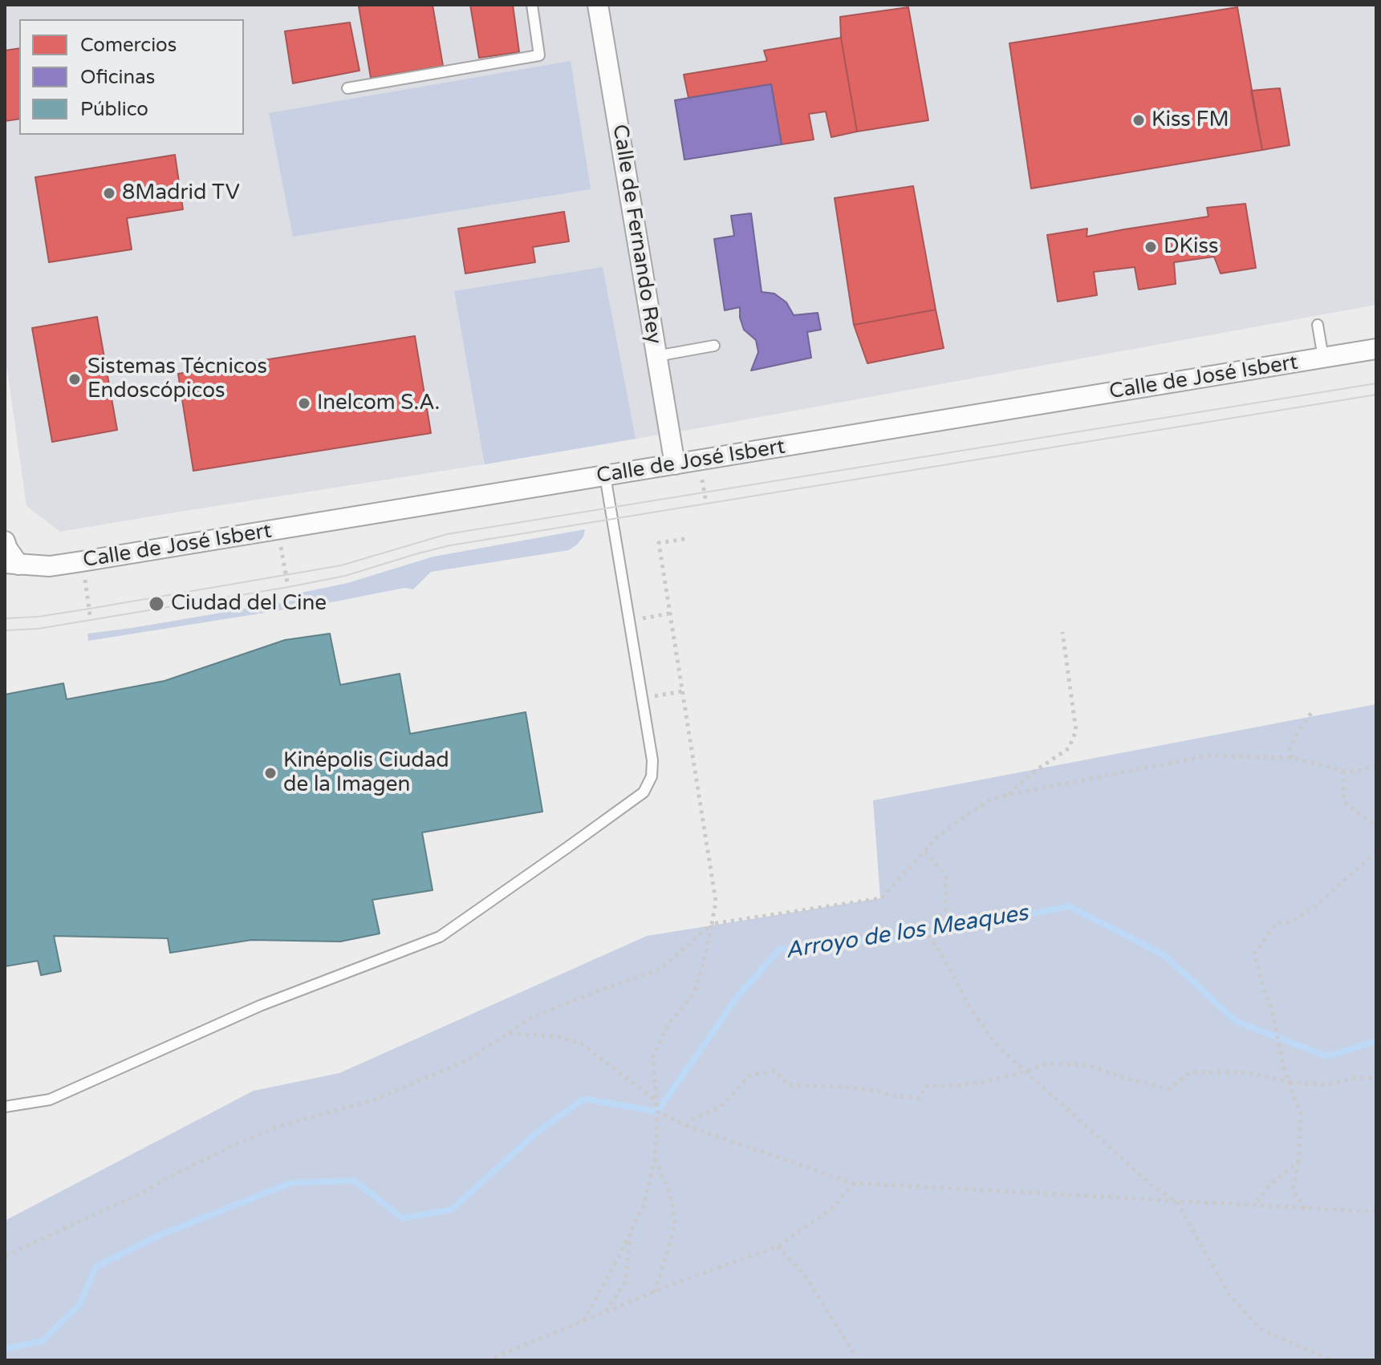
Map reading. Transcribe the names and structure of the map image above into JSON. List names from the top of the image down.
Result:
{
  "streets": {
    "street": ["Calle de Fernando Rey", "Calle de José Isbert"]
  },
  "crossings": [
    ["Calle de Fernando Rey", "Calle de José Isbert"]
  ],
  "water": ["Arroyo de los Meaques"],
  "places": [
    "Kiss FM",
    "8Madrid TV",
    "DKiss",
    "Sistemas Técnicos Endoscópicos",
    "Inelcom S.A.",
    "Ciudad del Cine",
    "Kinépolis Ciudad de la Imagen"
  ],
  "legend": ["Comercios", "Oficinas", "Público"]
}
